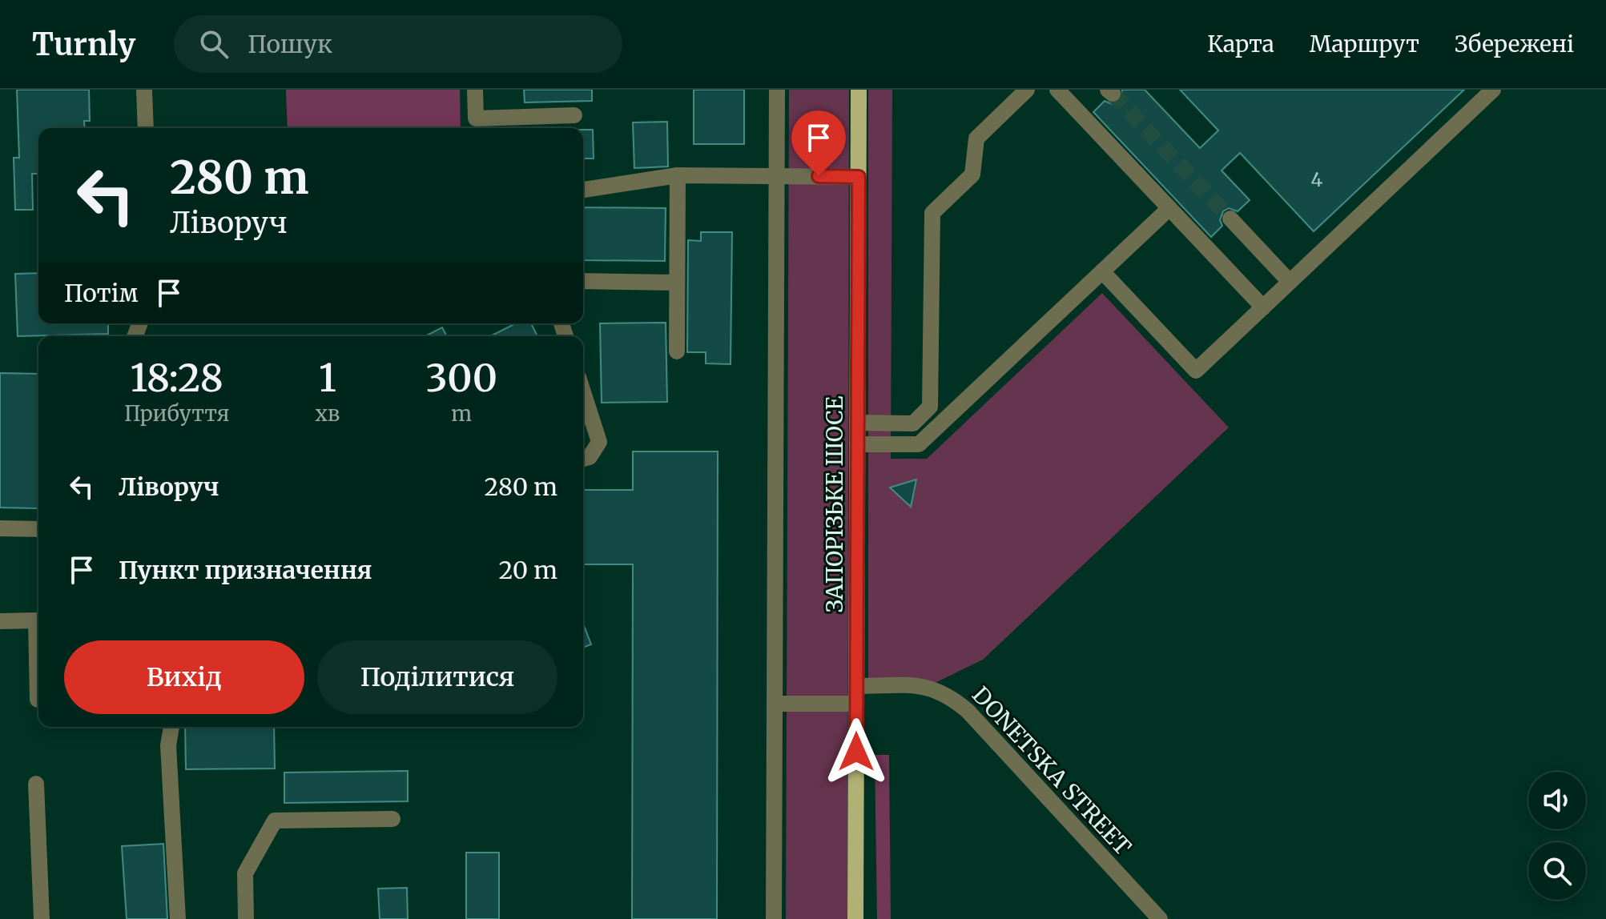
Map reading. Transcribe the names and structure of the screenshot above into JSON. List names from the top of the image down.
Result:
{
  "streets": {
    "main road": ["ЗАПОРІЗЬКЕ ШОСЕ"],
    "street": ["DONETSKA STREET"]
  },
  "crossings": [
    ["ЗАПОРІЗЬКЕ ШОСЕ", "DONETSKA STREET"]
  ],
  "house_numbers": ["4"],
  "page": {
    "header": "Turnly",
    "search": "Пошук",
    "nav": ["Карта", "Маршрут", "Збережені"],
    "turn": ["280 m", "Ліворуч"],
    "then": "Потім",
    "eta": [
      "18:28",
      "Прибуття",
      "1",
      "хв",
      "300",
      "m"
    ],
    "list": [
      {
        "name": "Ліворуч",
        "value": "280 m"
      },
      {
        "name": "Пункт призначення",
        "value": "20 m"
      }
    ],
    "buttons": ["Вихід", "Поділитися"]
  }
}
